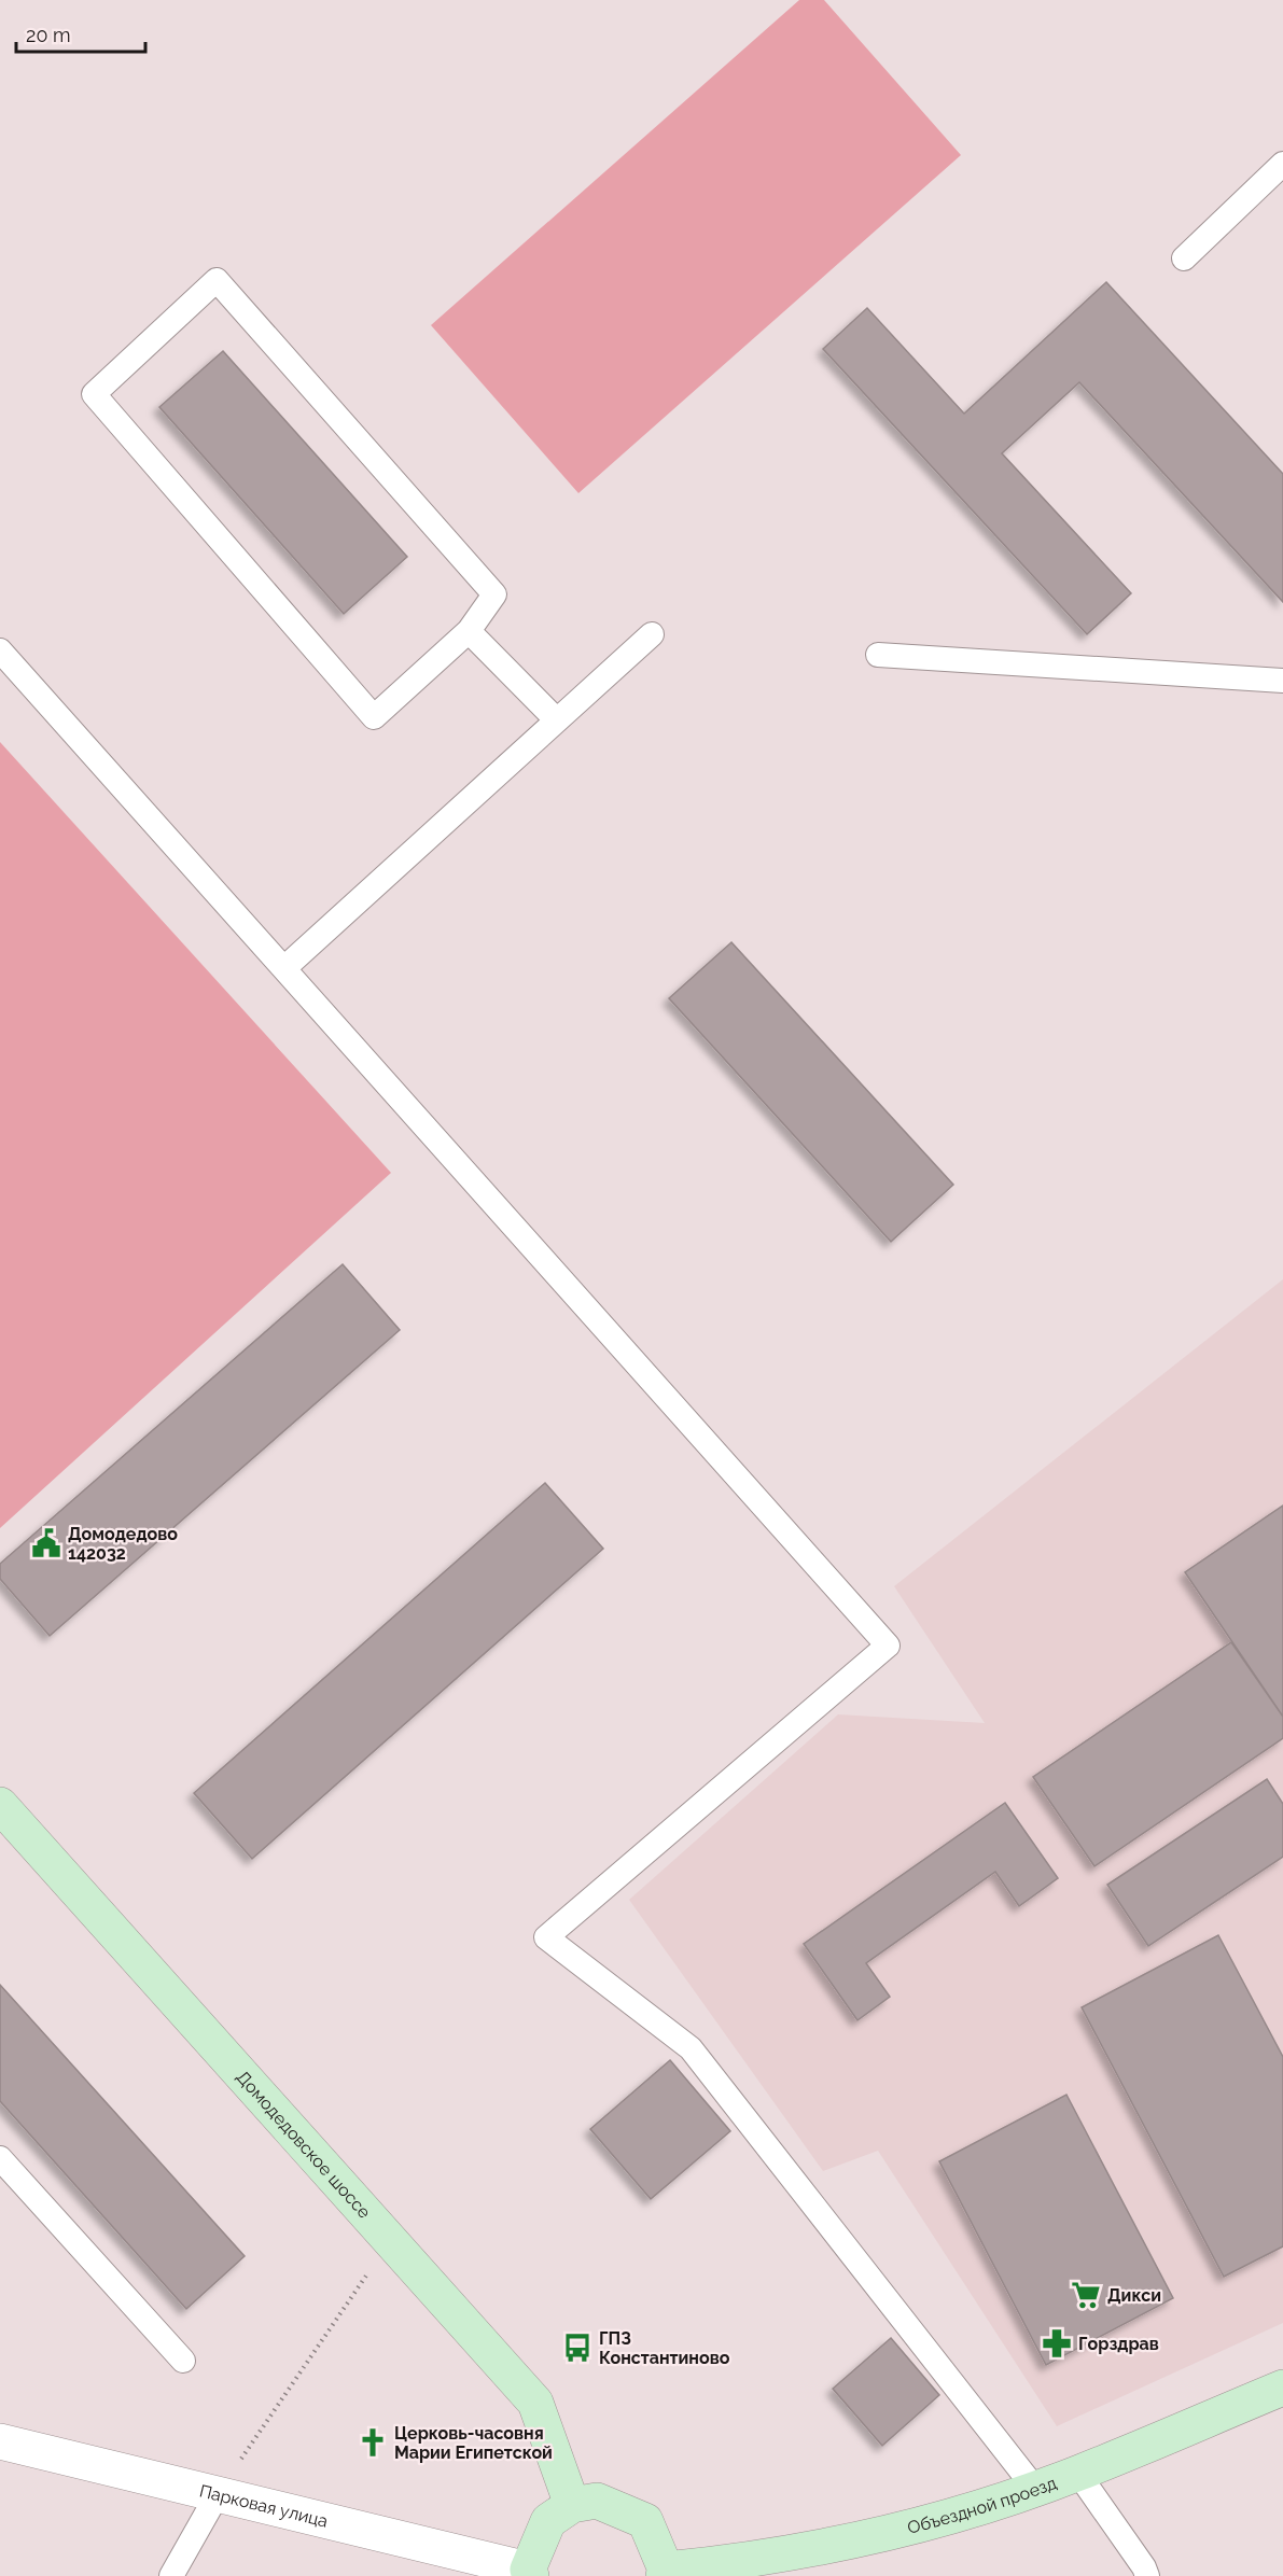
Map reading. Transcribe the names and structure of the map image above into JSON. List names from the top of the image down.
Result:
{
  "streets": {
    "street": ["Домодедовское шоссе", "Объездной проезд", "Парковая улица"]
  },
  "places": {
    "public building": ["Домодедово 142032"],
    "supermarket": ["Дикси"],
    "pharmacy": ["Горздрав"],
    "bus stop": ["ГПЗ Константиново"],
    "church": ["Церковь-часовня Марии Египетской"]
  },
  "scale_bar": "20 m"
}
